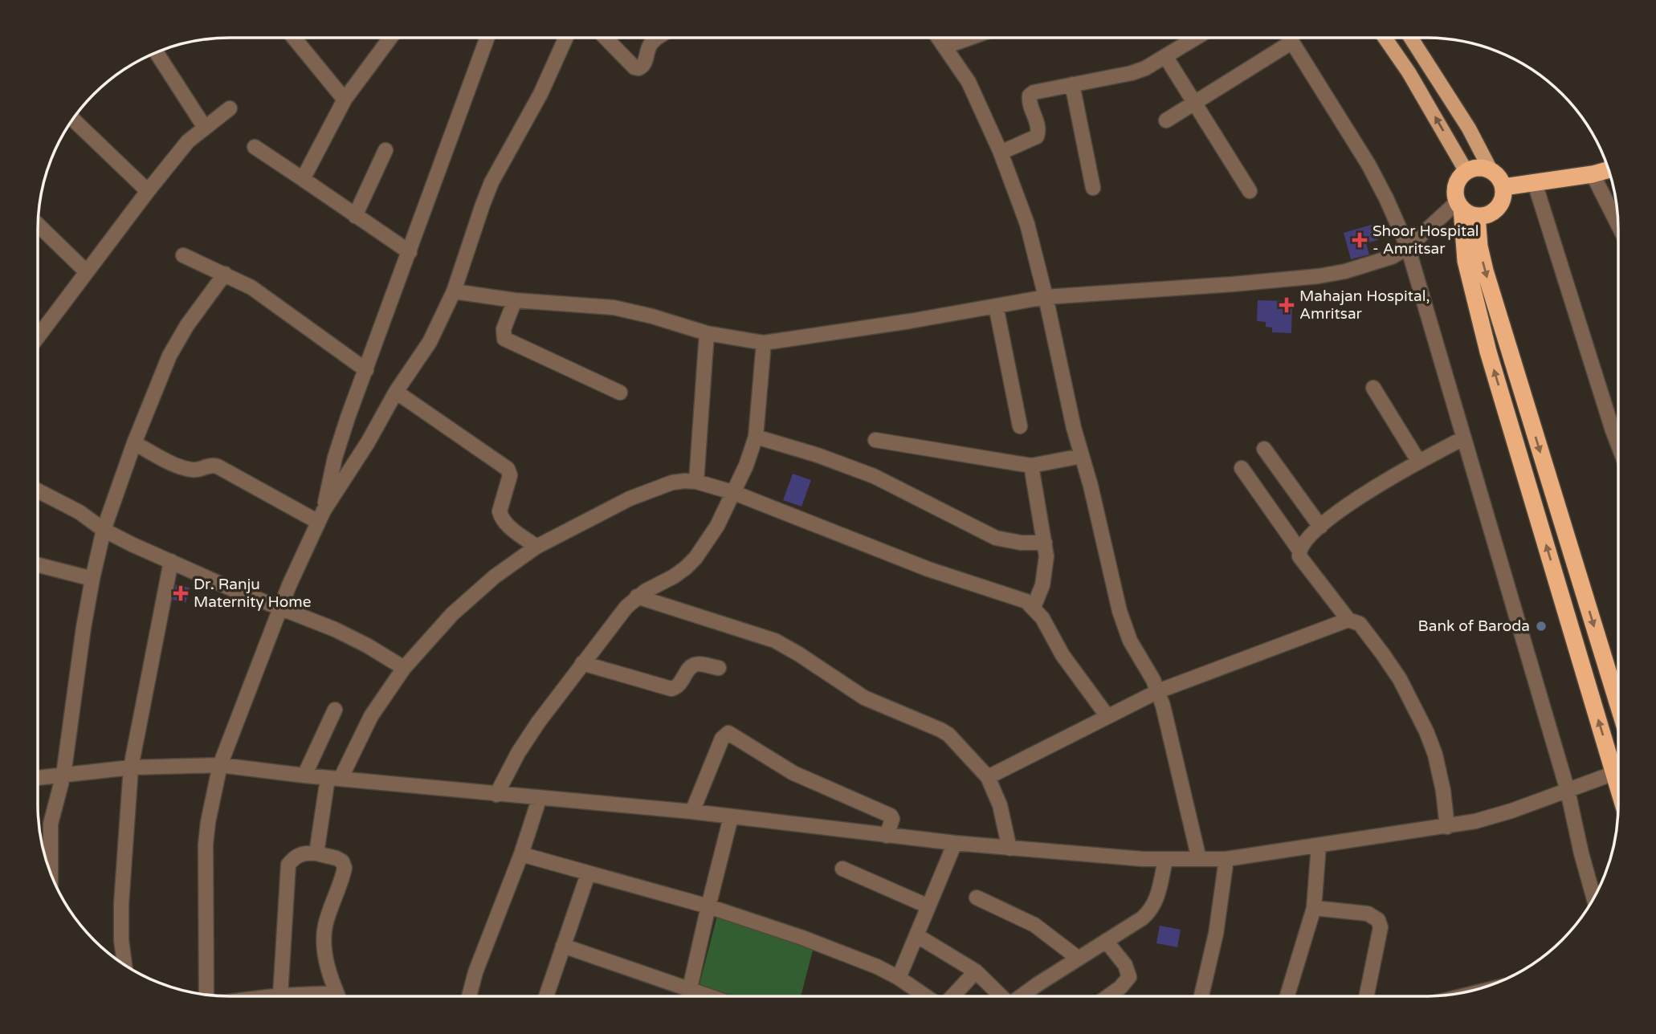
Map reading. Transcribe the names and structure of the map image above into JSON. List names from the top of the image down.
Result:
{
  "places": {
    "health": ["Shoor Hospital - Amritsar", "Mahajan Hospital, Amritsar", "Dr. Ranju Maternity Home"],
    "other": ["Bank of Baroda"]
  }
}
